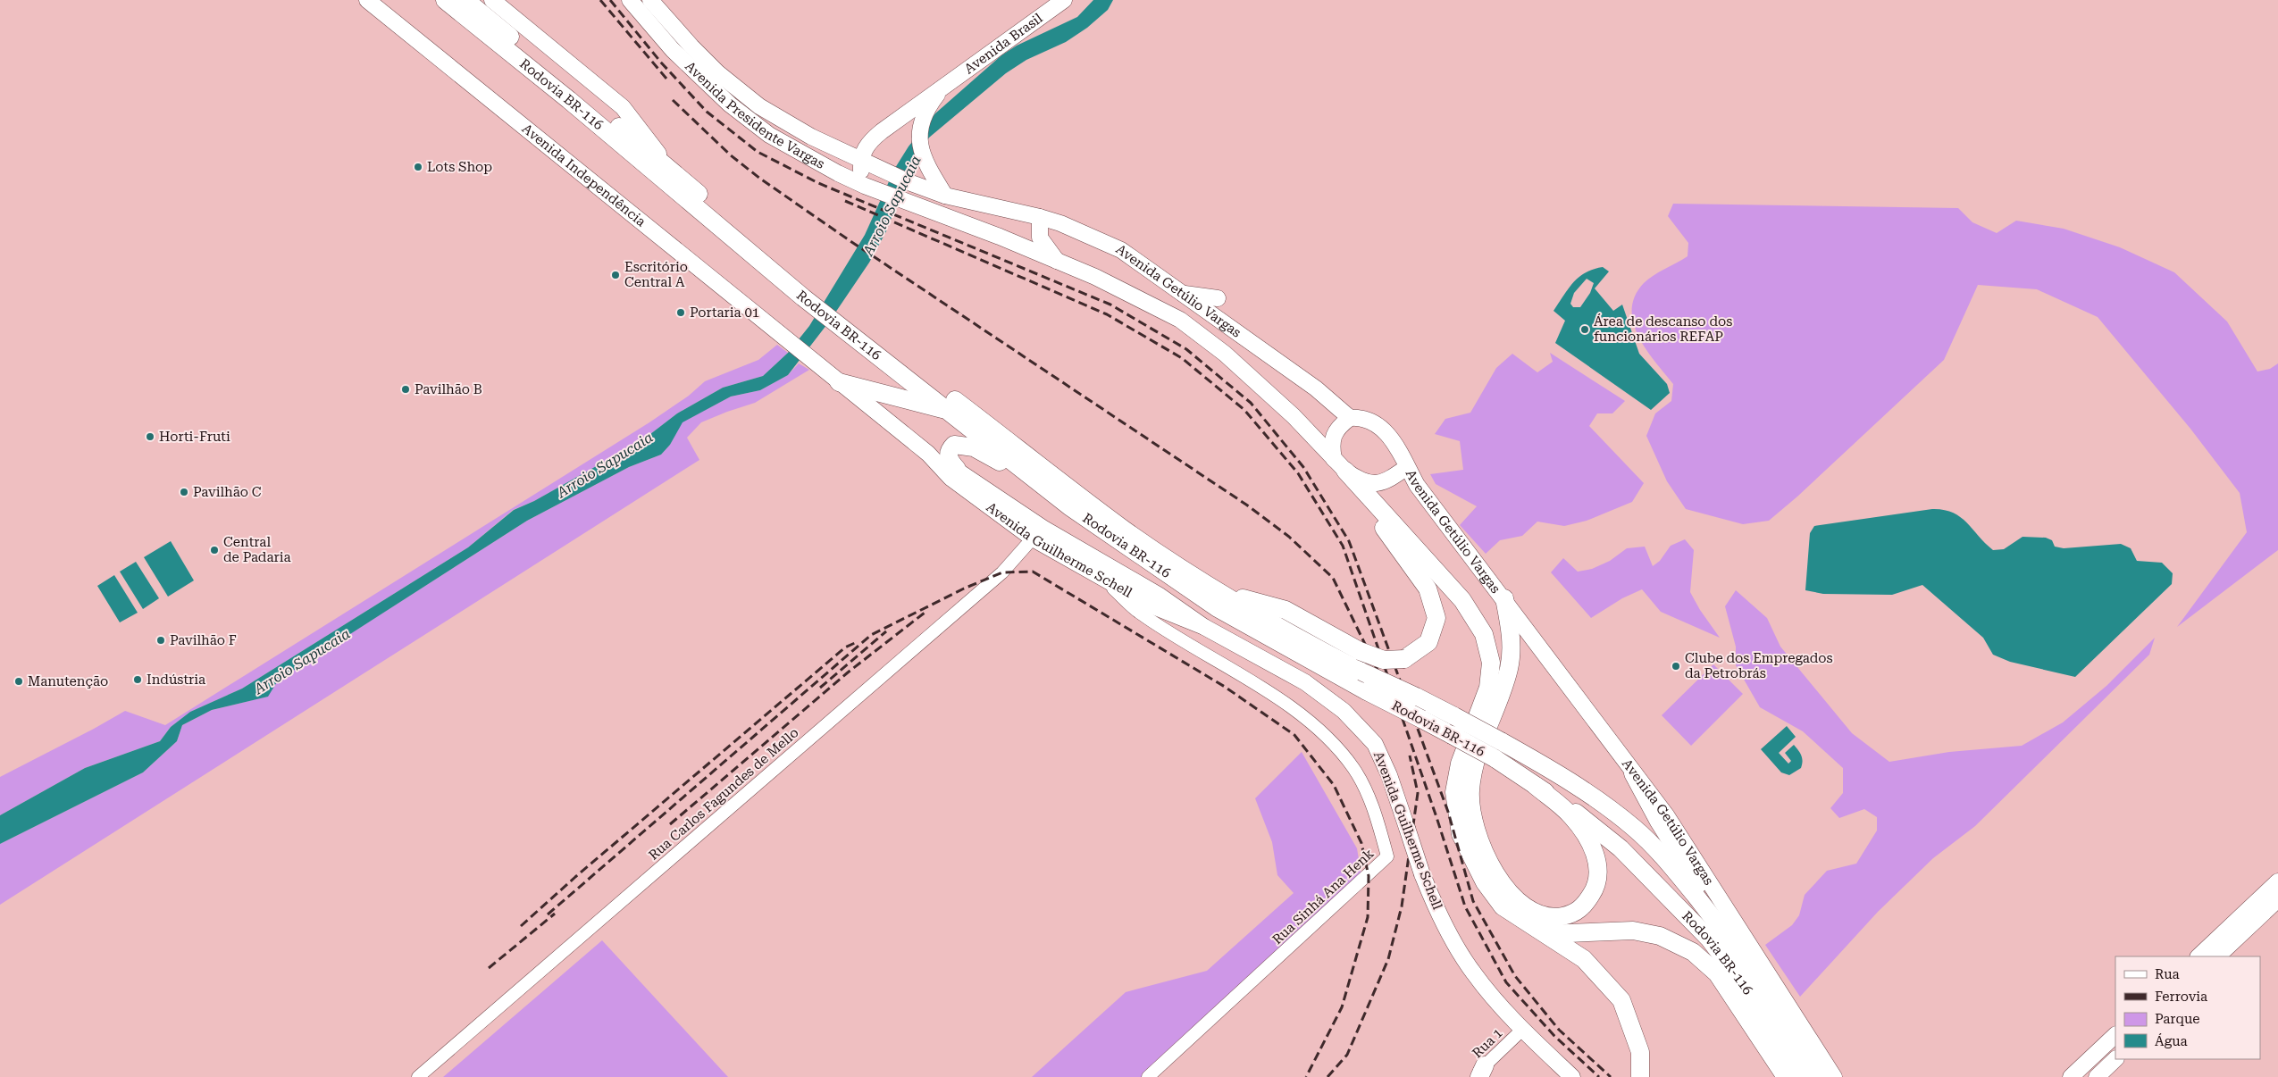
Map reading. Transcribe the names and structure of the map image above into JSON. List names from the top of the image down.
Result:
{
  "streets": {
    "highway": ["Rodovia BR-116"],
    "main road": [
      "Avenida Brasil",
      "Avenida Presidente Vargas",
      "Avenida Independência",
      "Avenida Getúlio Vargas",
      "Avenida Guilherme Schell"
    ],
    "street": ["Rua Carlos Fagundes de Mello", "Rua Sinhá Ana Henk", "Rua 1"]
  },
  "crossings": [
    ["Avenida Brasil", "Avenida Presidente Vargas"],
    ["Avenida Brasil", "Avenida Getúlio Vargas"],
    ["Avenida Presidente Vargas", "Avenida Getúlio Vargas"],
    ["Avenida Independência", "Avenida Guilherme Schell"],
    ["Avenida Guilherme Schell", "Rua Carlos Fagundes de Mello"],
    ["Avenida Guilherme Schell", "Rua Sinhá Ana Henk"],
    ["Avenida Guilherme Schell", "Rua 1"]
  ],
  "water": ["Arroio Sapucaia"],
  "places": [
    "Lots Shop",
    "Escritório Central A",
    "Portaria 01",
    "Área de descanso dos funcionários REFAP",
    "Pavilhão B",
    "Horti-Fruti",
    "Pavilhão C",
    "Central de Padaria",
    "Pavilhão F",
    "Clube dos Empregados da Petrobrás",
    "Indústria",
    "Manutenção"
  ],
  "legend": [
    "Rua",
    "Ferrovia",
    "Parque",
    "Água"
  ]
}
